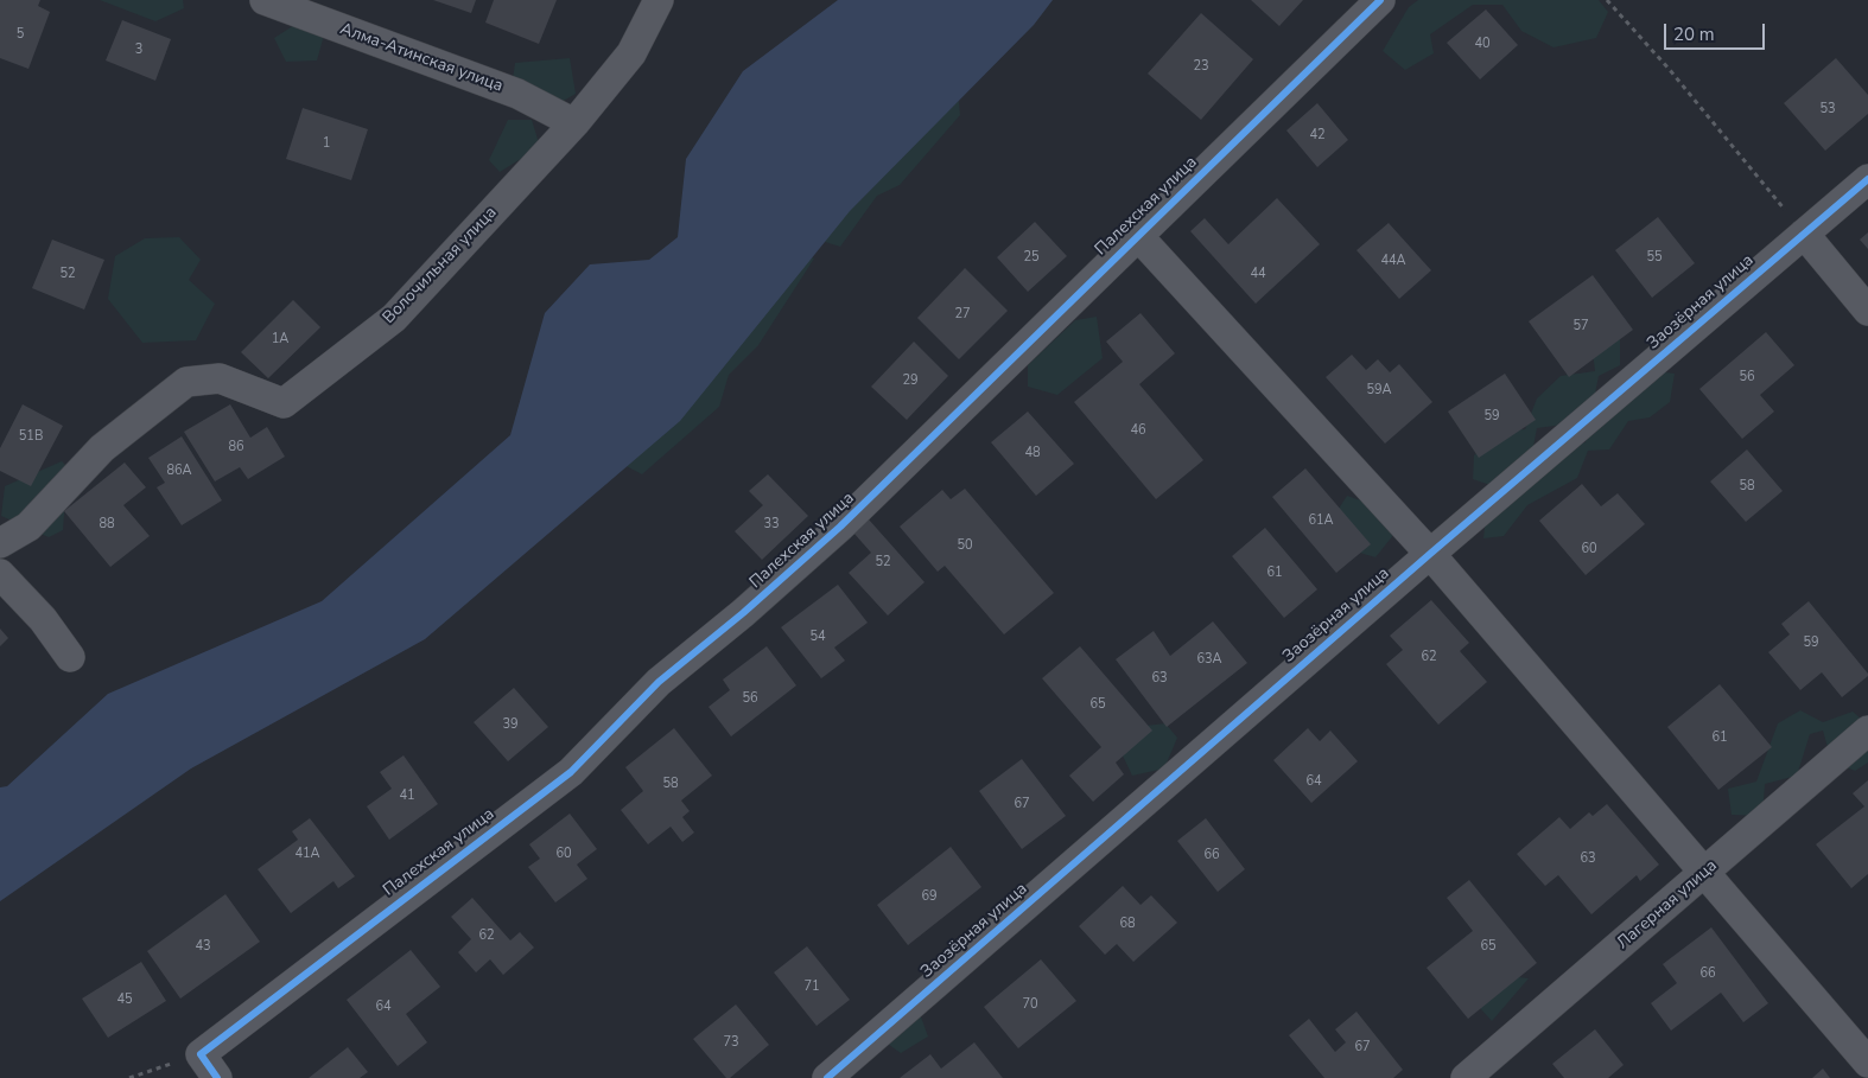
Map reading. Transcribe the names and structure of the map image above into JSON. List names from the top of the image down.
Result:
{
  "streets": {
    "street": [
      "Алма-Атинская улица",
      "Палехская улица",
      "Волочильная улица",
      "Заозёрная улица",
      "Лагерная улица"
    ]
  },
  "crossings": [
    ["Алма-Атинская улица", "Волочильная улица"]
  ],
  "house_numbers": [
    "5",
    "40",
    "3",
    "23",
    "53",
    "42",
    "1",
    "25",
    "55",
    "44А",
    "52",
    "44",
    "27",
    "57",
    "1А",
    "56",
    "29",
    "59А",
    "59",
    "46",
    "51В",
    "86",
    "48",
    "86А",
    "58",
    "61А",
    "88",
    "33",
    "50",
    "60",
    "52",
    "61",
    "54",
    "59",
    "62",
    "63А",
    "63",
    "56",
    "65",
    "39",
    "61",
    "64",
    "58",
    "41",
    "67",
    "41А",
    "60",
    "66",
    "63",
    "69",
    "68",
    "62",
    "43",
    "65",
    "66",
    "71",
    "45",
    "70",
    "64",
    "73",
    "67"
  ],
  "scale_bar": "20 m"
}
